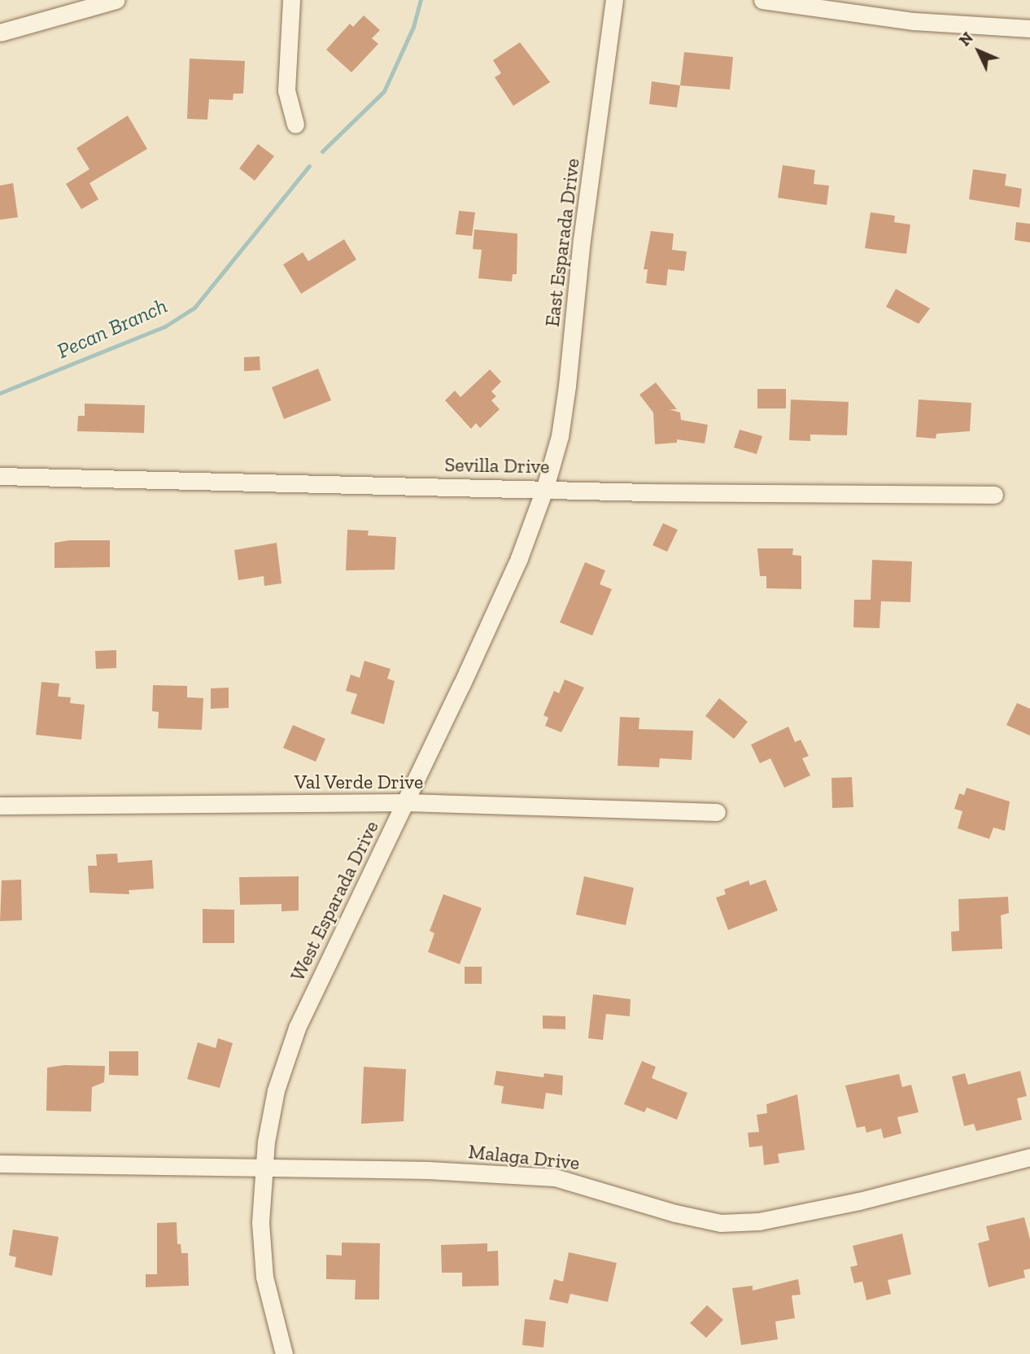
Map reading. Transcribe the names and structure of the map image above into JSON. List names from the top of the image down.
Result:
{
  "streets": {
    "street": [
      "East Esparada Drive",
      "Sevilla Drive",
      "Val Verde Drive",
      "West Esparada Drive",
      "Malaga Drive"
    ]
  },
  "crossings": [
    ["East Esparada Drive", "Sevilla Drive"],
    ["East Esparada Drive", "West Esparada Drive"],
    ["Sevilla Drive", "West Esparada Drive"],
    ["Val Verde Drive", "West Esparada Drive"],
    ["West Esparada Drive", "Malaga Drive"]
  ],
  "water": ["Pecan Branch"],
  "north": "top left"
}
